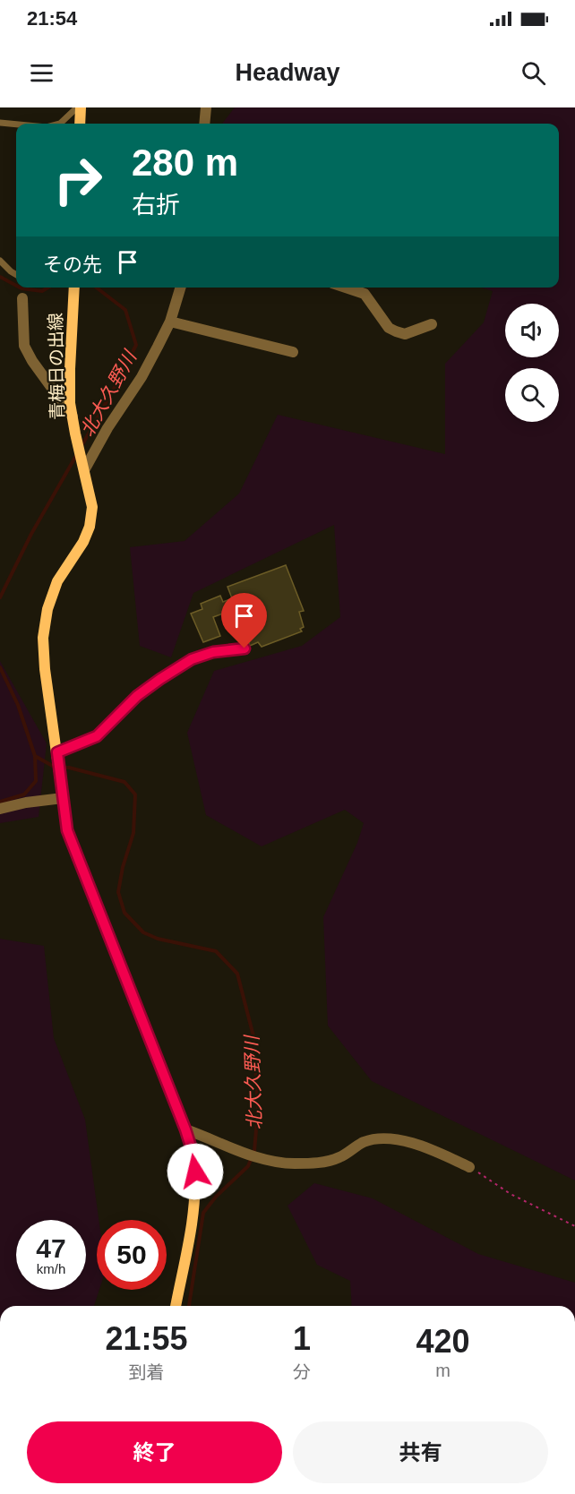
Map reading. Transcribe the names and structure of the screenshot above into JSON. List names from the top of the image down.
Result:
{
  "streets": {
    "main road": ["青梅日の出線"]
  },
  "water": ["北大久野川"],
  "page": {
    "status": "21:54",
    "header": "Headway",
    "turn": ["280 m", "右折"],
    "then": "その先",
    "speed": "47 km/h",
    "limit": "50",
    "eta": [
      "21:55",
      "到着",
      "1",
      "分",
      "420",
      "m"
    ],
    "buttons": ["終了", "共有"]
  }
}
